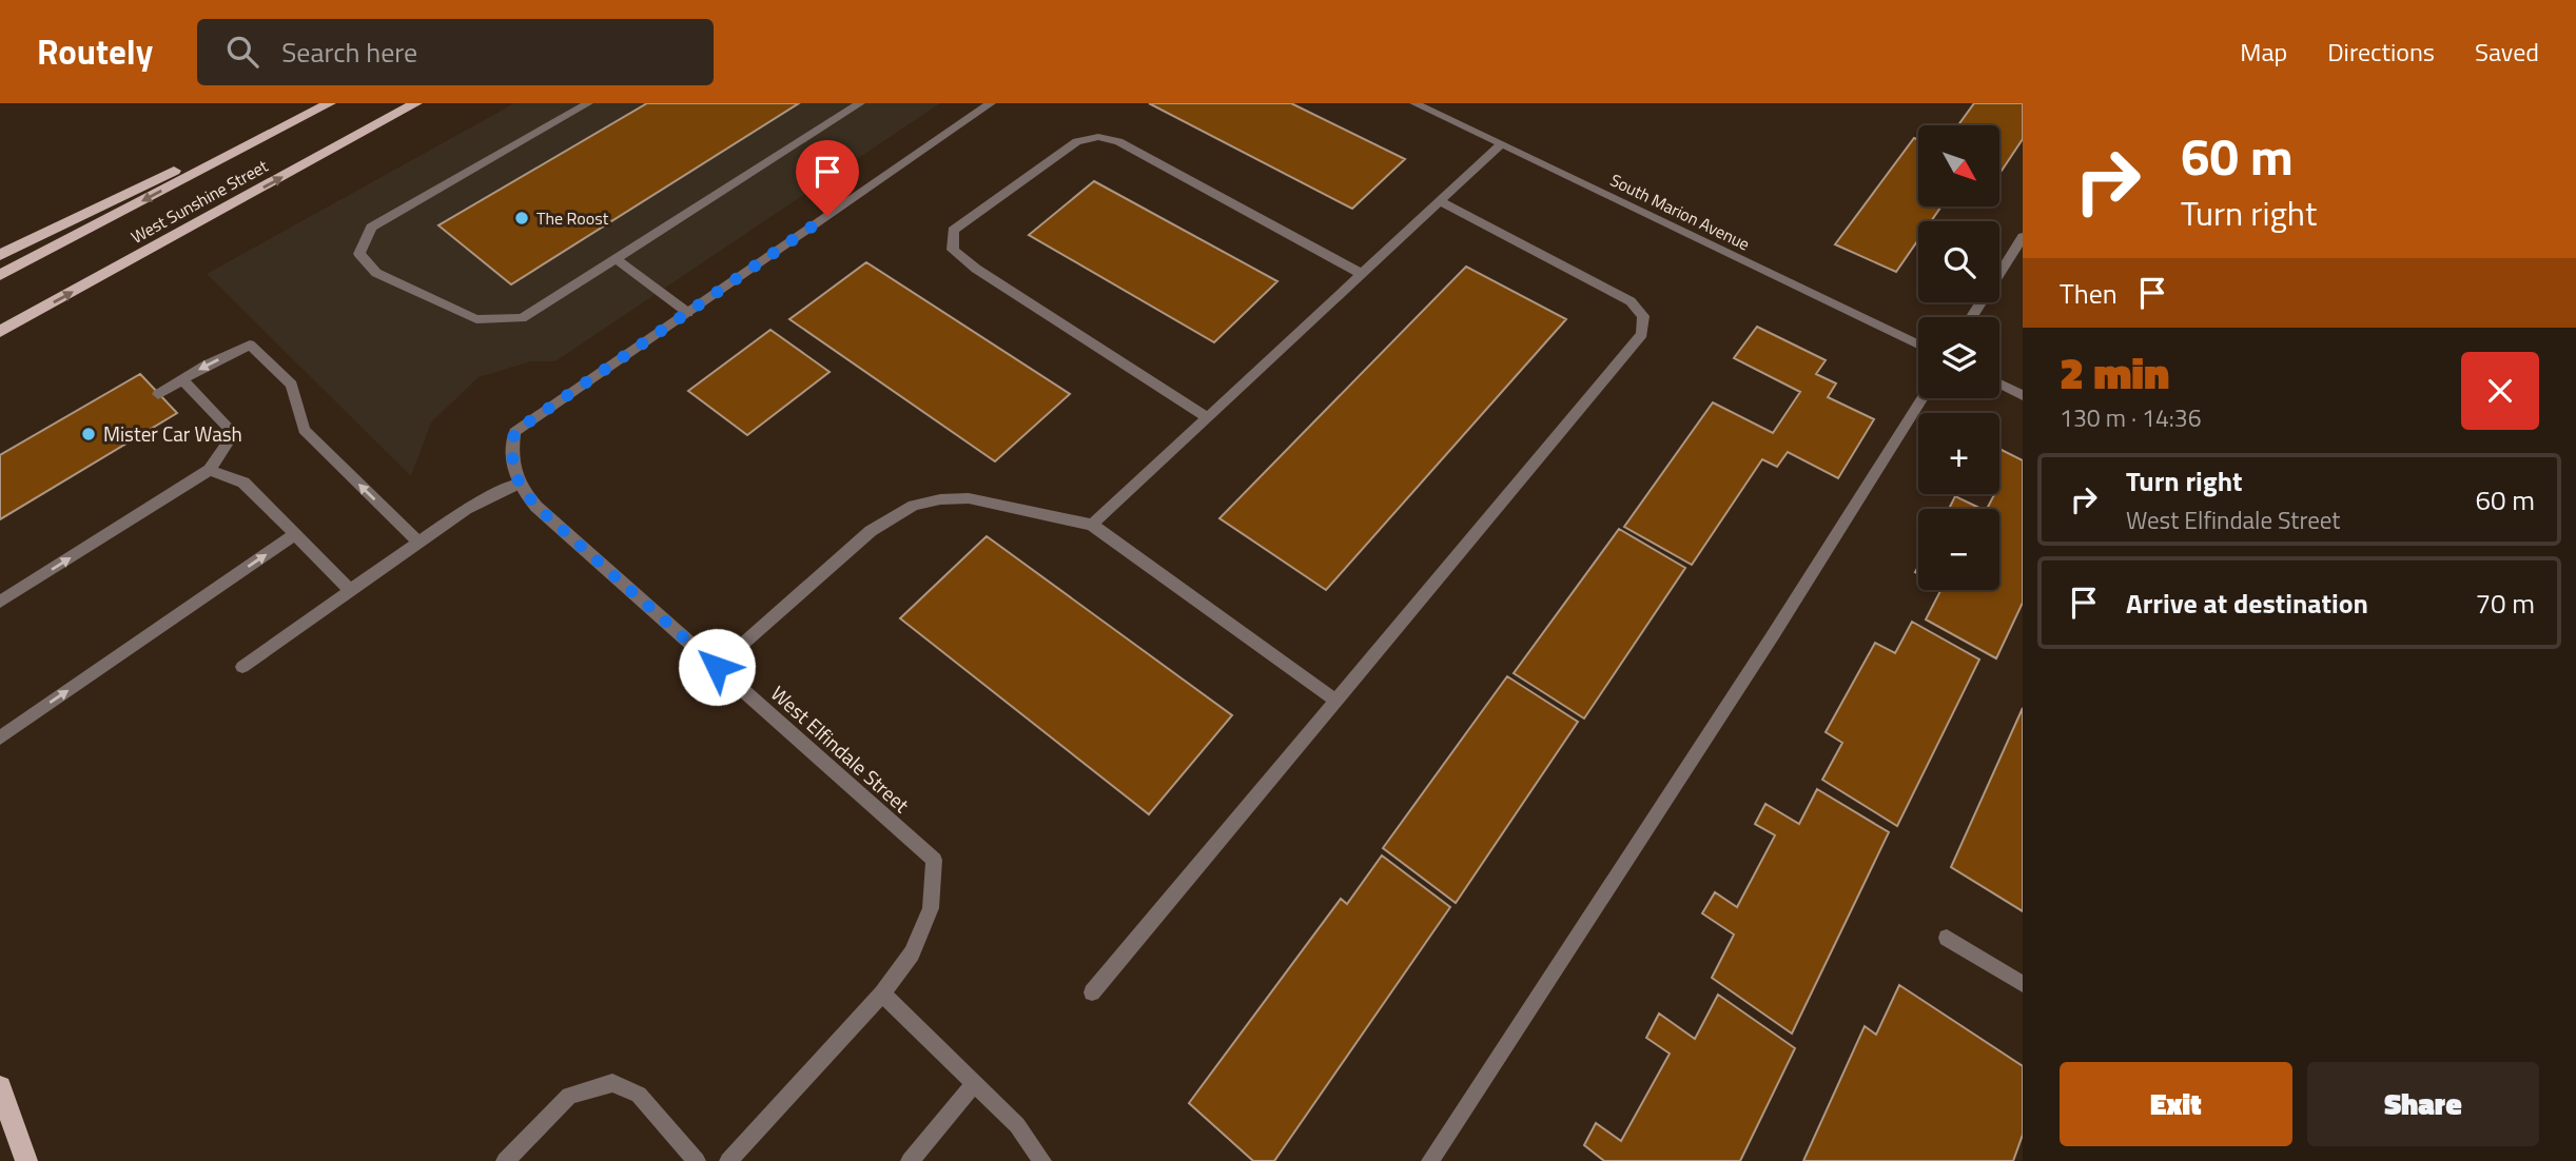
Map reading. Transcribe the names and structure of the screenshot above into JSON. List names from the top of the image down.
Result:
{
  "streets": {
    "main road": ["West Sunshine Street"],
    "street": ["South Marion Avenue", "West Elfindale Street"]
  },
  "places": ["The Roost", "Mister Car Wash"],
  "north": "bottom right",
  "page": {
    "header": "Routely",
    "search": "Search here",
    "nav": ["Map", "Directions", "Saved"],
    "turn": ["60 m", "Turn right"],
    "map_buttons": ["+", "−"],
    "then": "Then",
    "heading": ["2 min", "130 m · 14:36"],
    "list": [
      {
        "name": "Turn right",
        "note": "West Elfindale Street",
        "value": "60 m"
      },
      {
        "name": "Arrive at destination",
        "value": "70 m"
      }
    ],
    "buttons": ["Exit", "Share"]
  }
}
